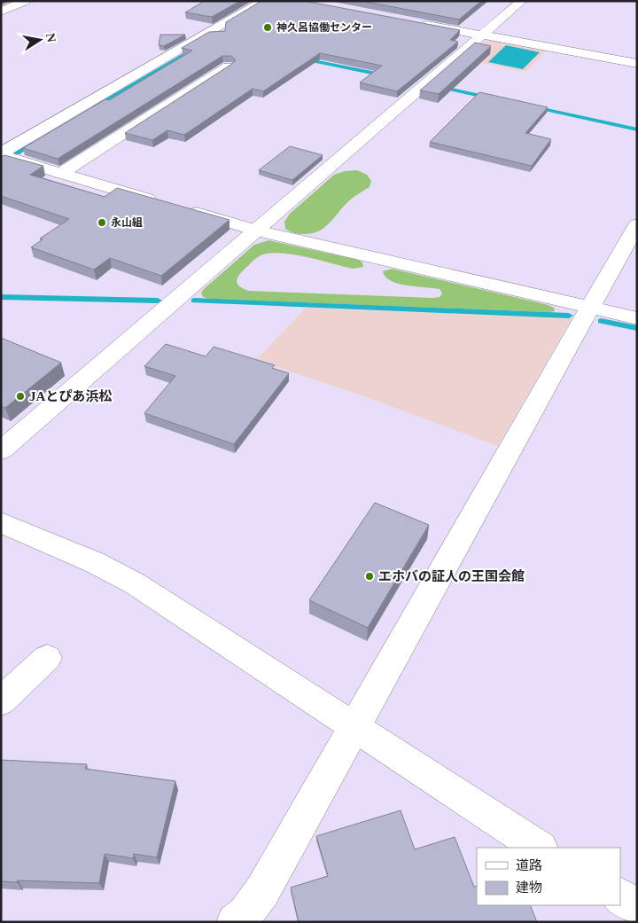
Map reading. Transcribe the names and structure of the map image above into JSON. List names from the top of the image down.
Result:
{
  "places": [
    "神久呂協働センター",
    "永山組",
    "JAとぴあ浜松",
    "エホバの証人の王国会館"
  ],
  "legend": ["道路", "建物"],
  "north": "right"
}
